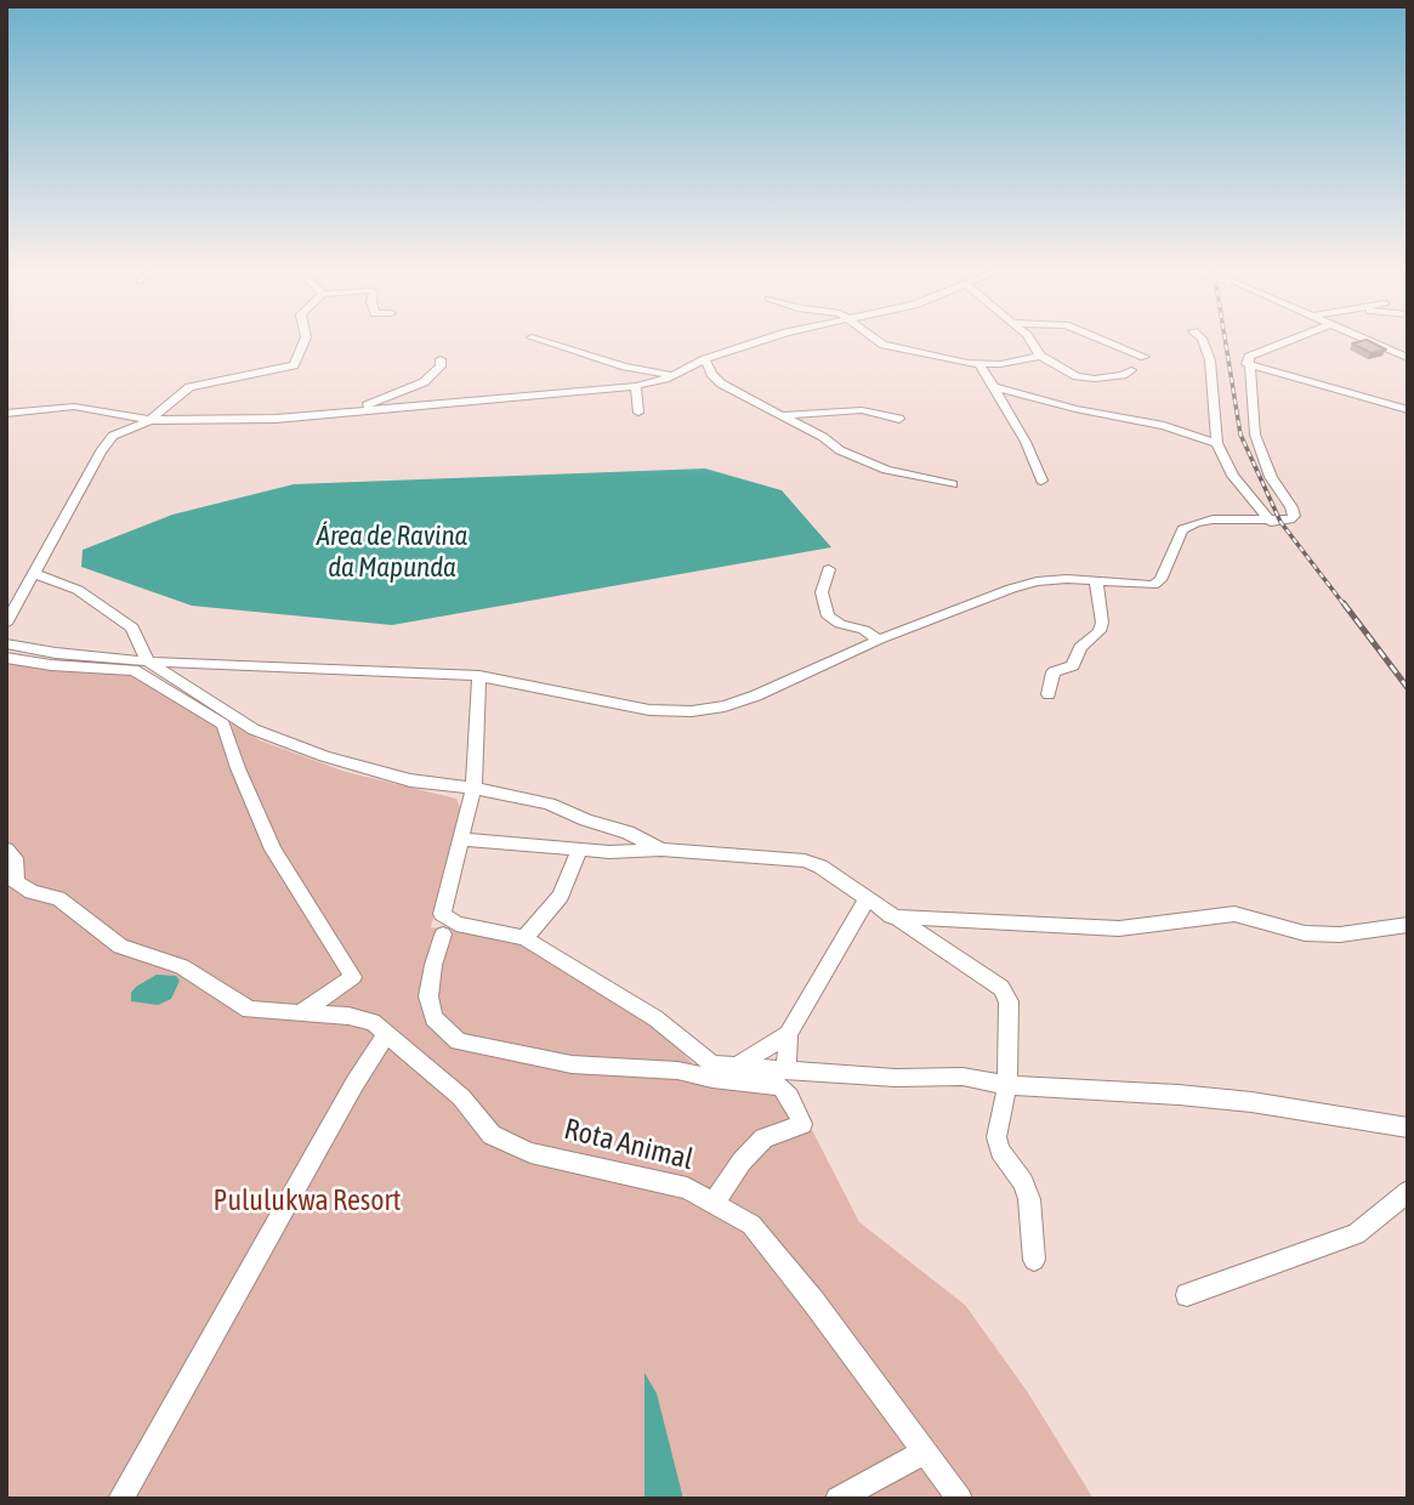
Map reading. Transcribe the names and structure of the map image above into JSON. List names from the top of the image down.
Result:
{
  "streets": {
    "street": ["Rota Animal"]
  },
  "water": ["Área de Ravina da Mapunda"],
  "parks": ["Pululukwa Resort"]
}
